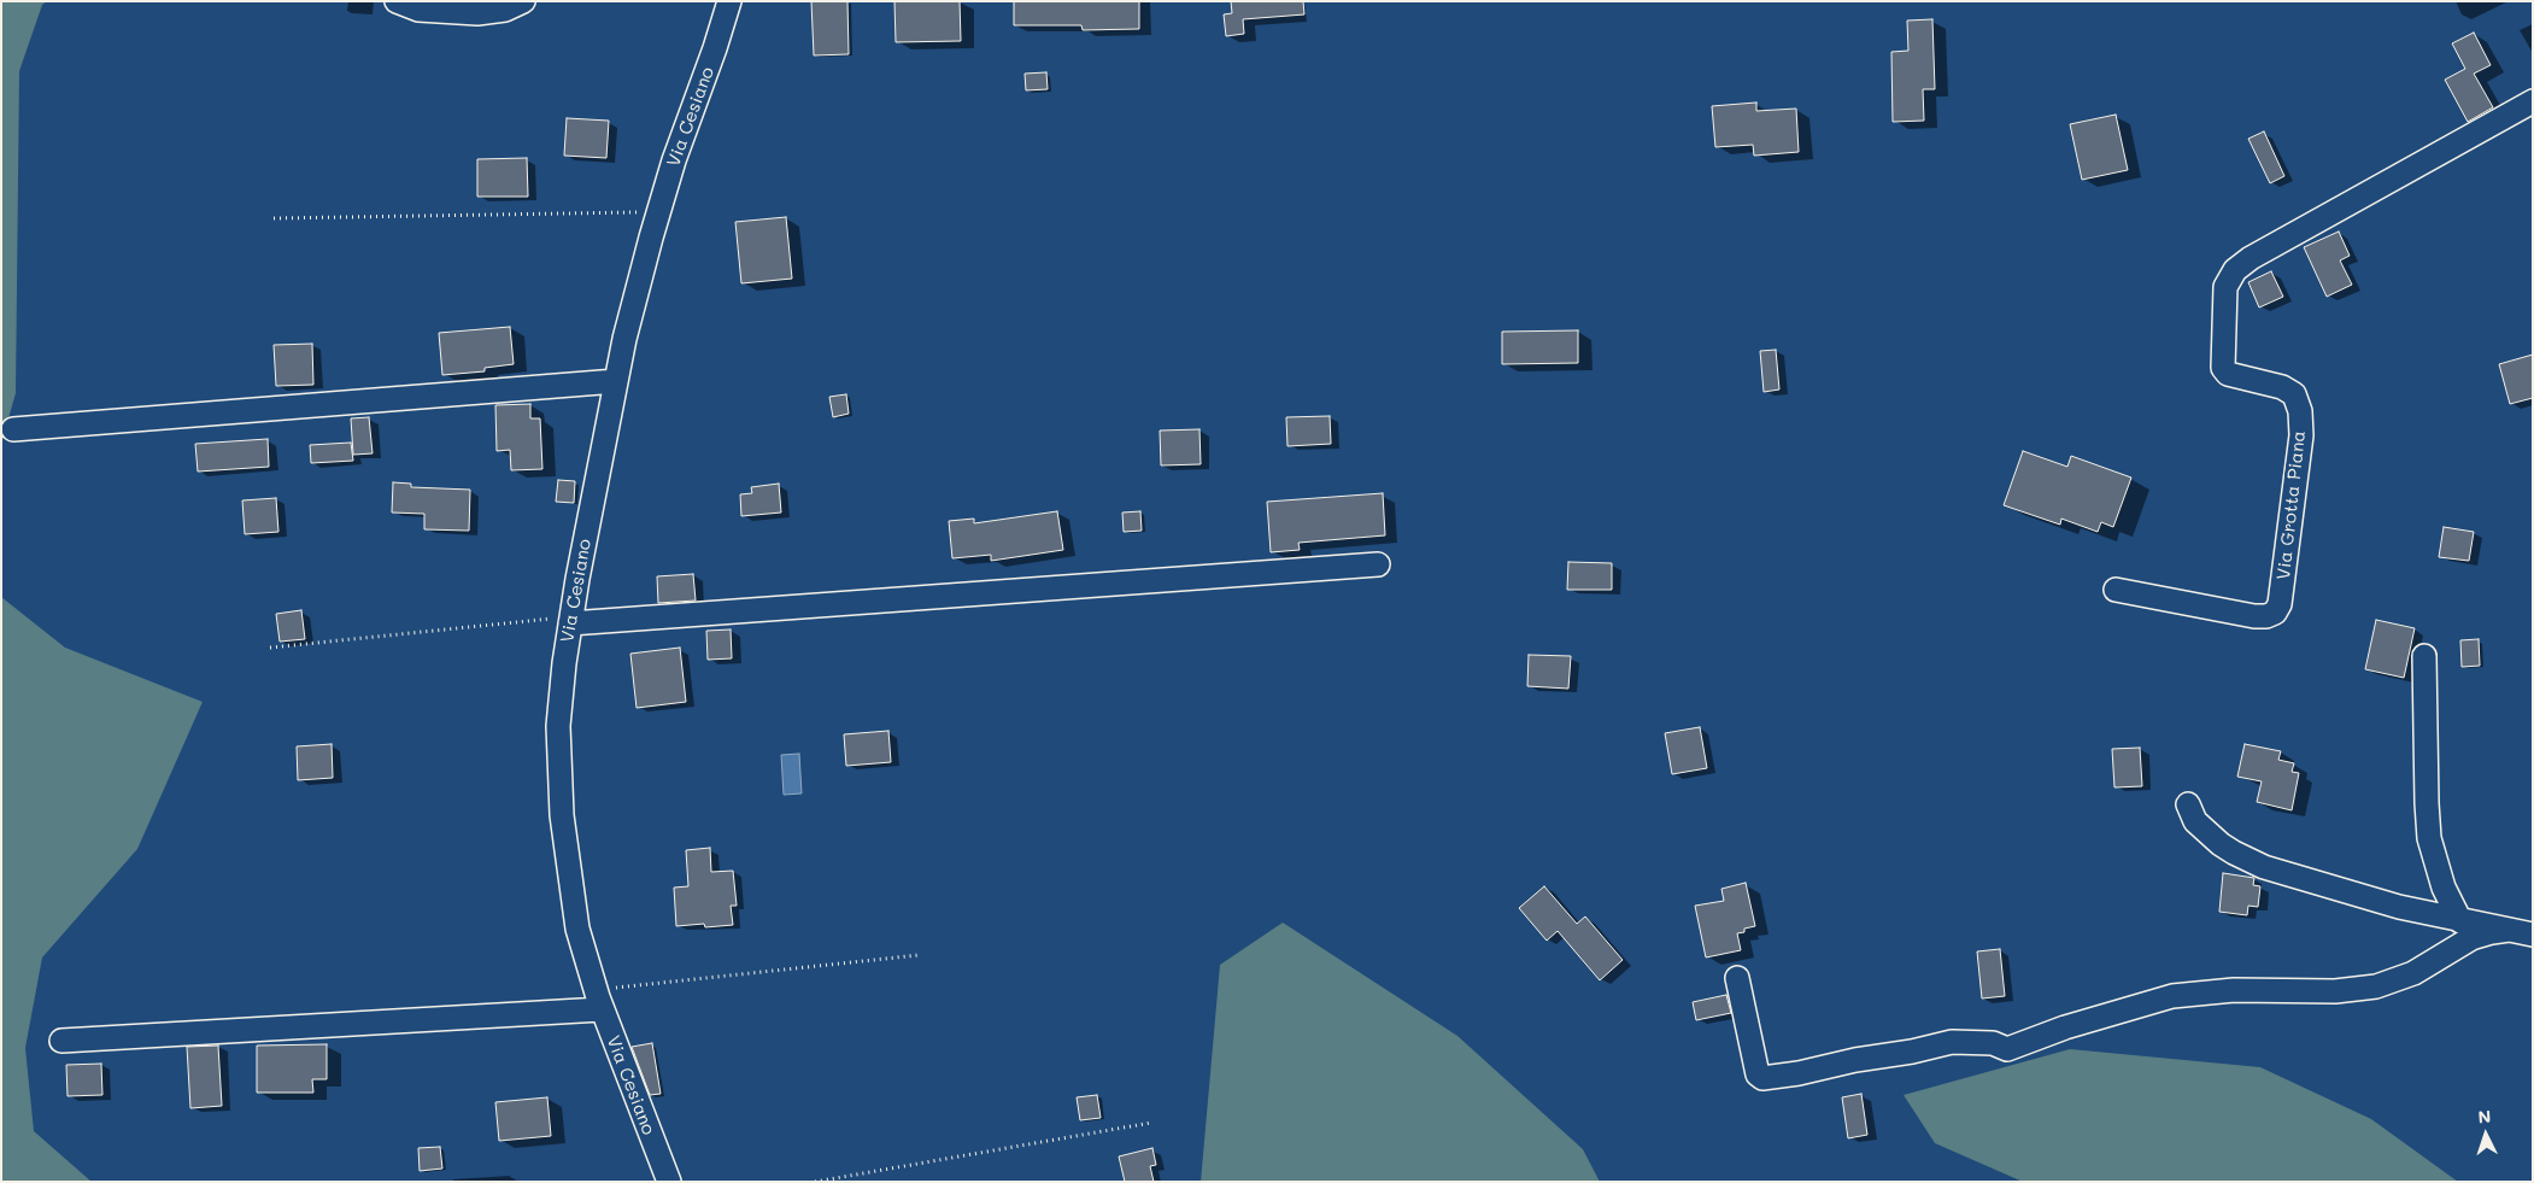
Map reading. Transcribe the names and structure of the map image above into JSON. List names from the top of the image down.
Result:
{
  "streets": {
    "street": ["Via Cesiano", "Via Grotta Piana"]
  },
  "north": "top"
}
